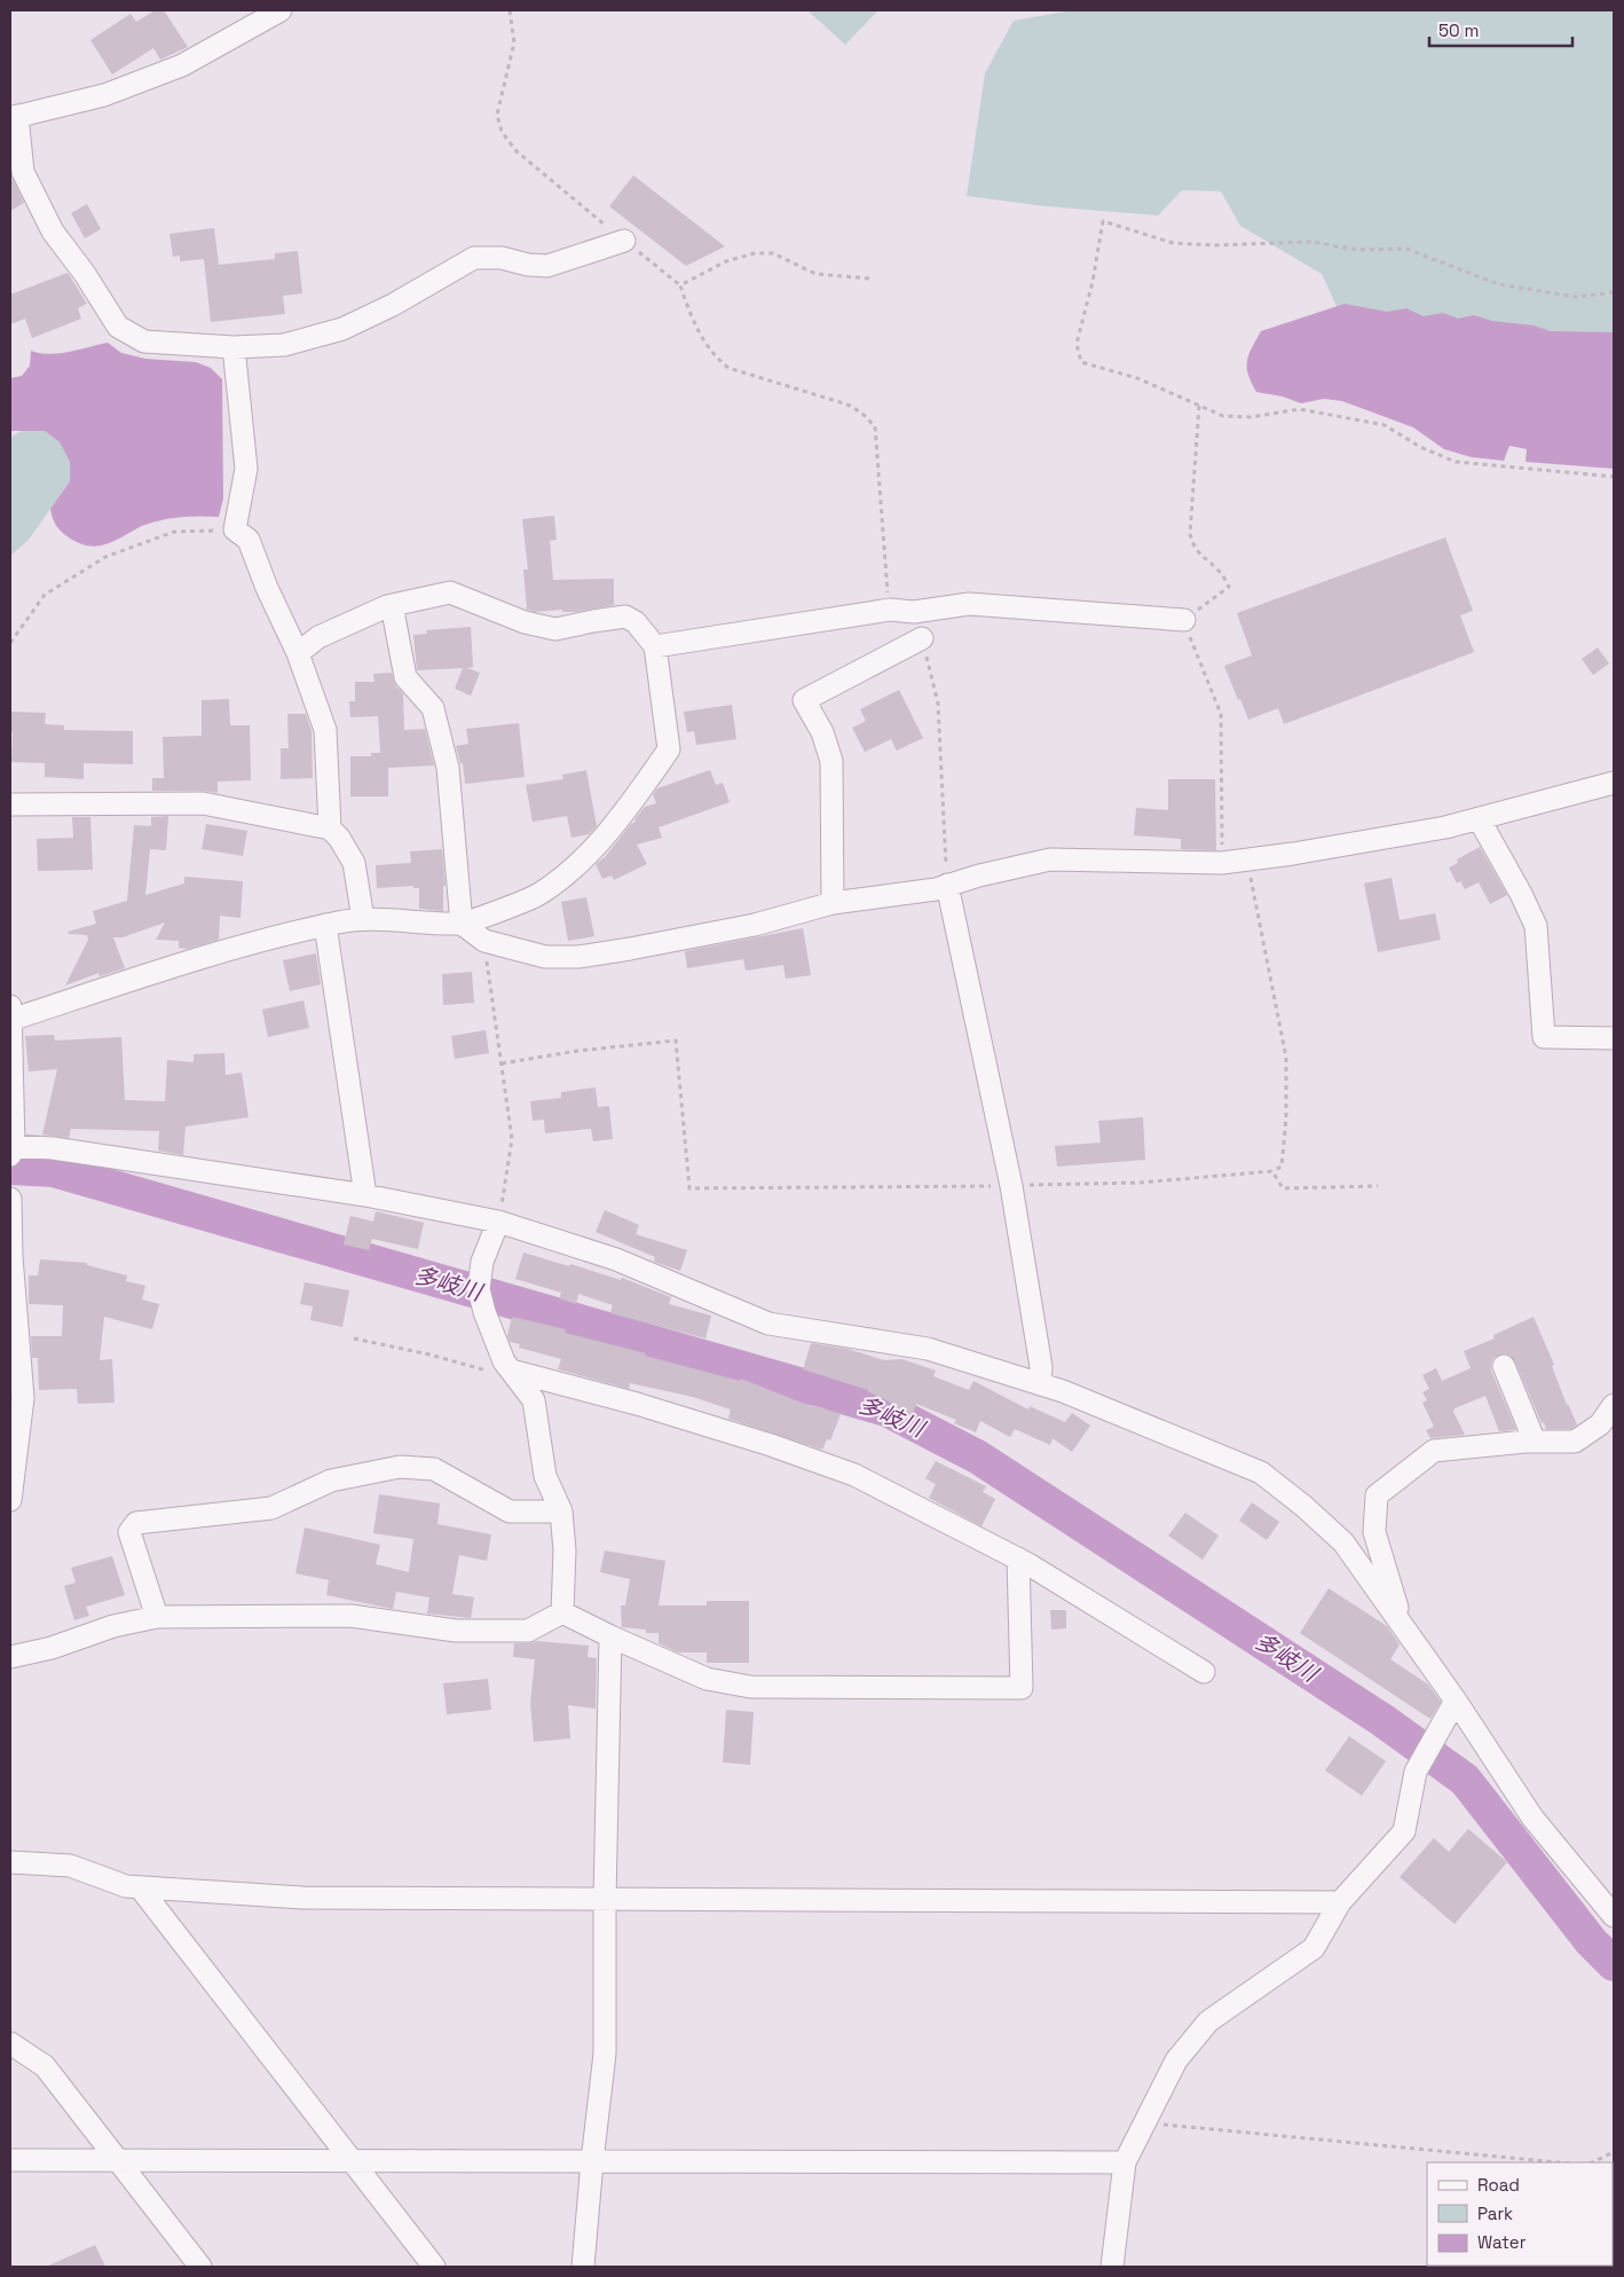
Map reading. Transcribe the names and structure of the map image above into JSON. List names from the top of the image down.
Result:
{
  "water": ["多岐川"],
  "legend": ["Road", "Park", "Water"],
  "scale_bar": "50 m"
}
